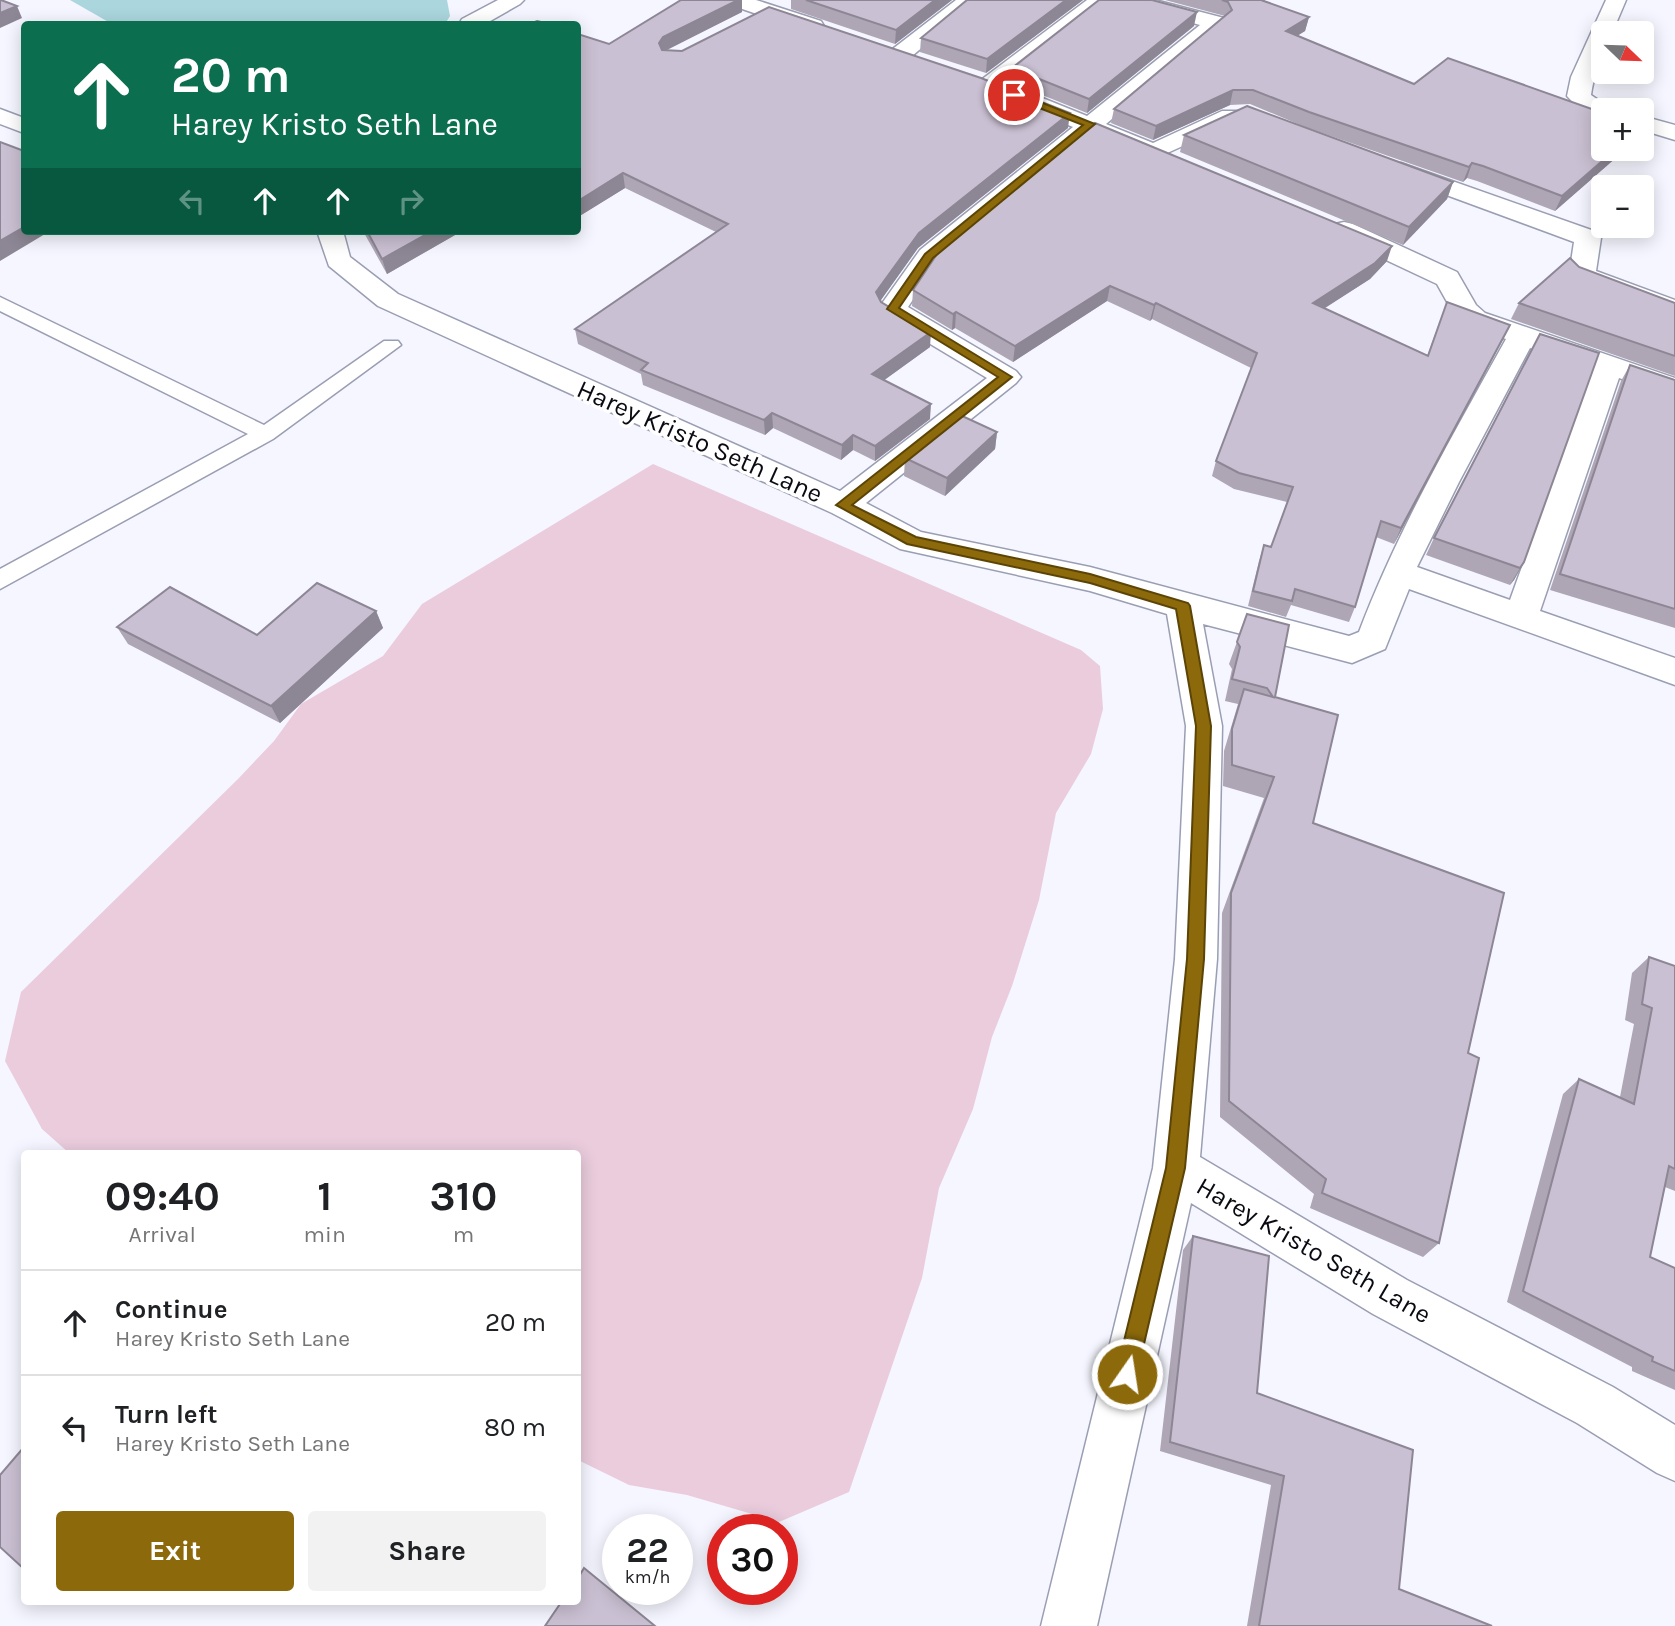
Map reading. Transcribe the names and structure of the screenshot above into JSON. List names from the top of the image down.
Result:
{
  "streets": {
    "street": ["Harey Kristo Seth Lane"]
  },
  "north": "bottom right",
  "page": {
    "map_buttons": ["+", "−"],
    "turn": ["20 m", "Harey Kristo Seth Lane"],
    "eta": [
      "09:40",
      "Arrival",
      "1",
      "min",
      "310",
      "m"
    ],
    "list": [
      {
        "name": "Continue",
        "note": "Harey Kristo Seth Lane",
        "value": "20 m"
      },
      {
        "name": "Turn left",
        "note": "Harey Kristo Seth Lane",
        "value": "80 m"
      }
    ],
    "buttons": ["Exit", "Share"],
    "speed": "22 km/h",
    "limit": "30"
  }
}
